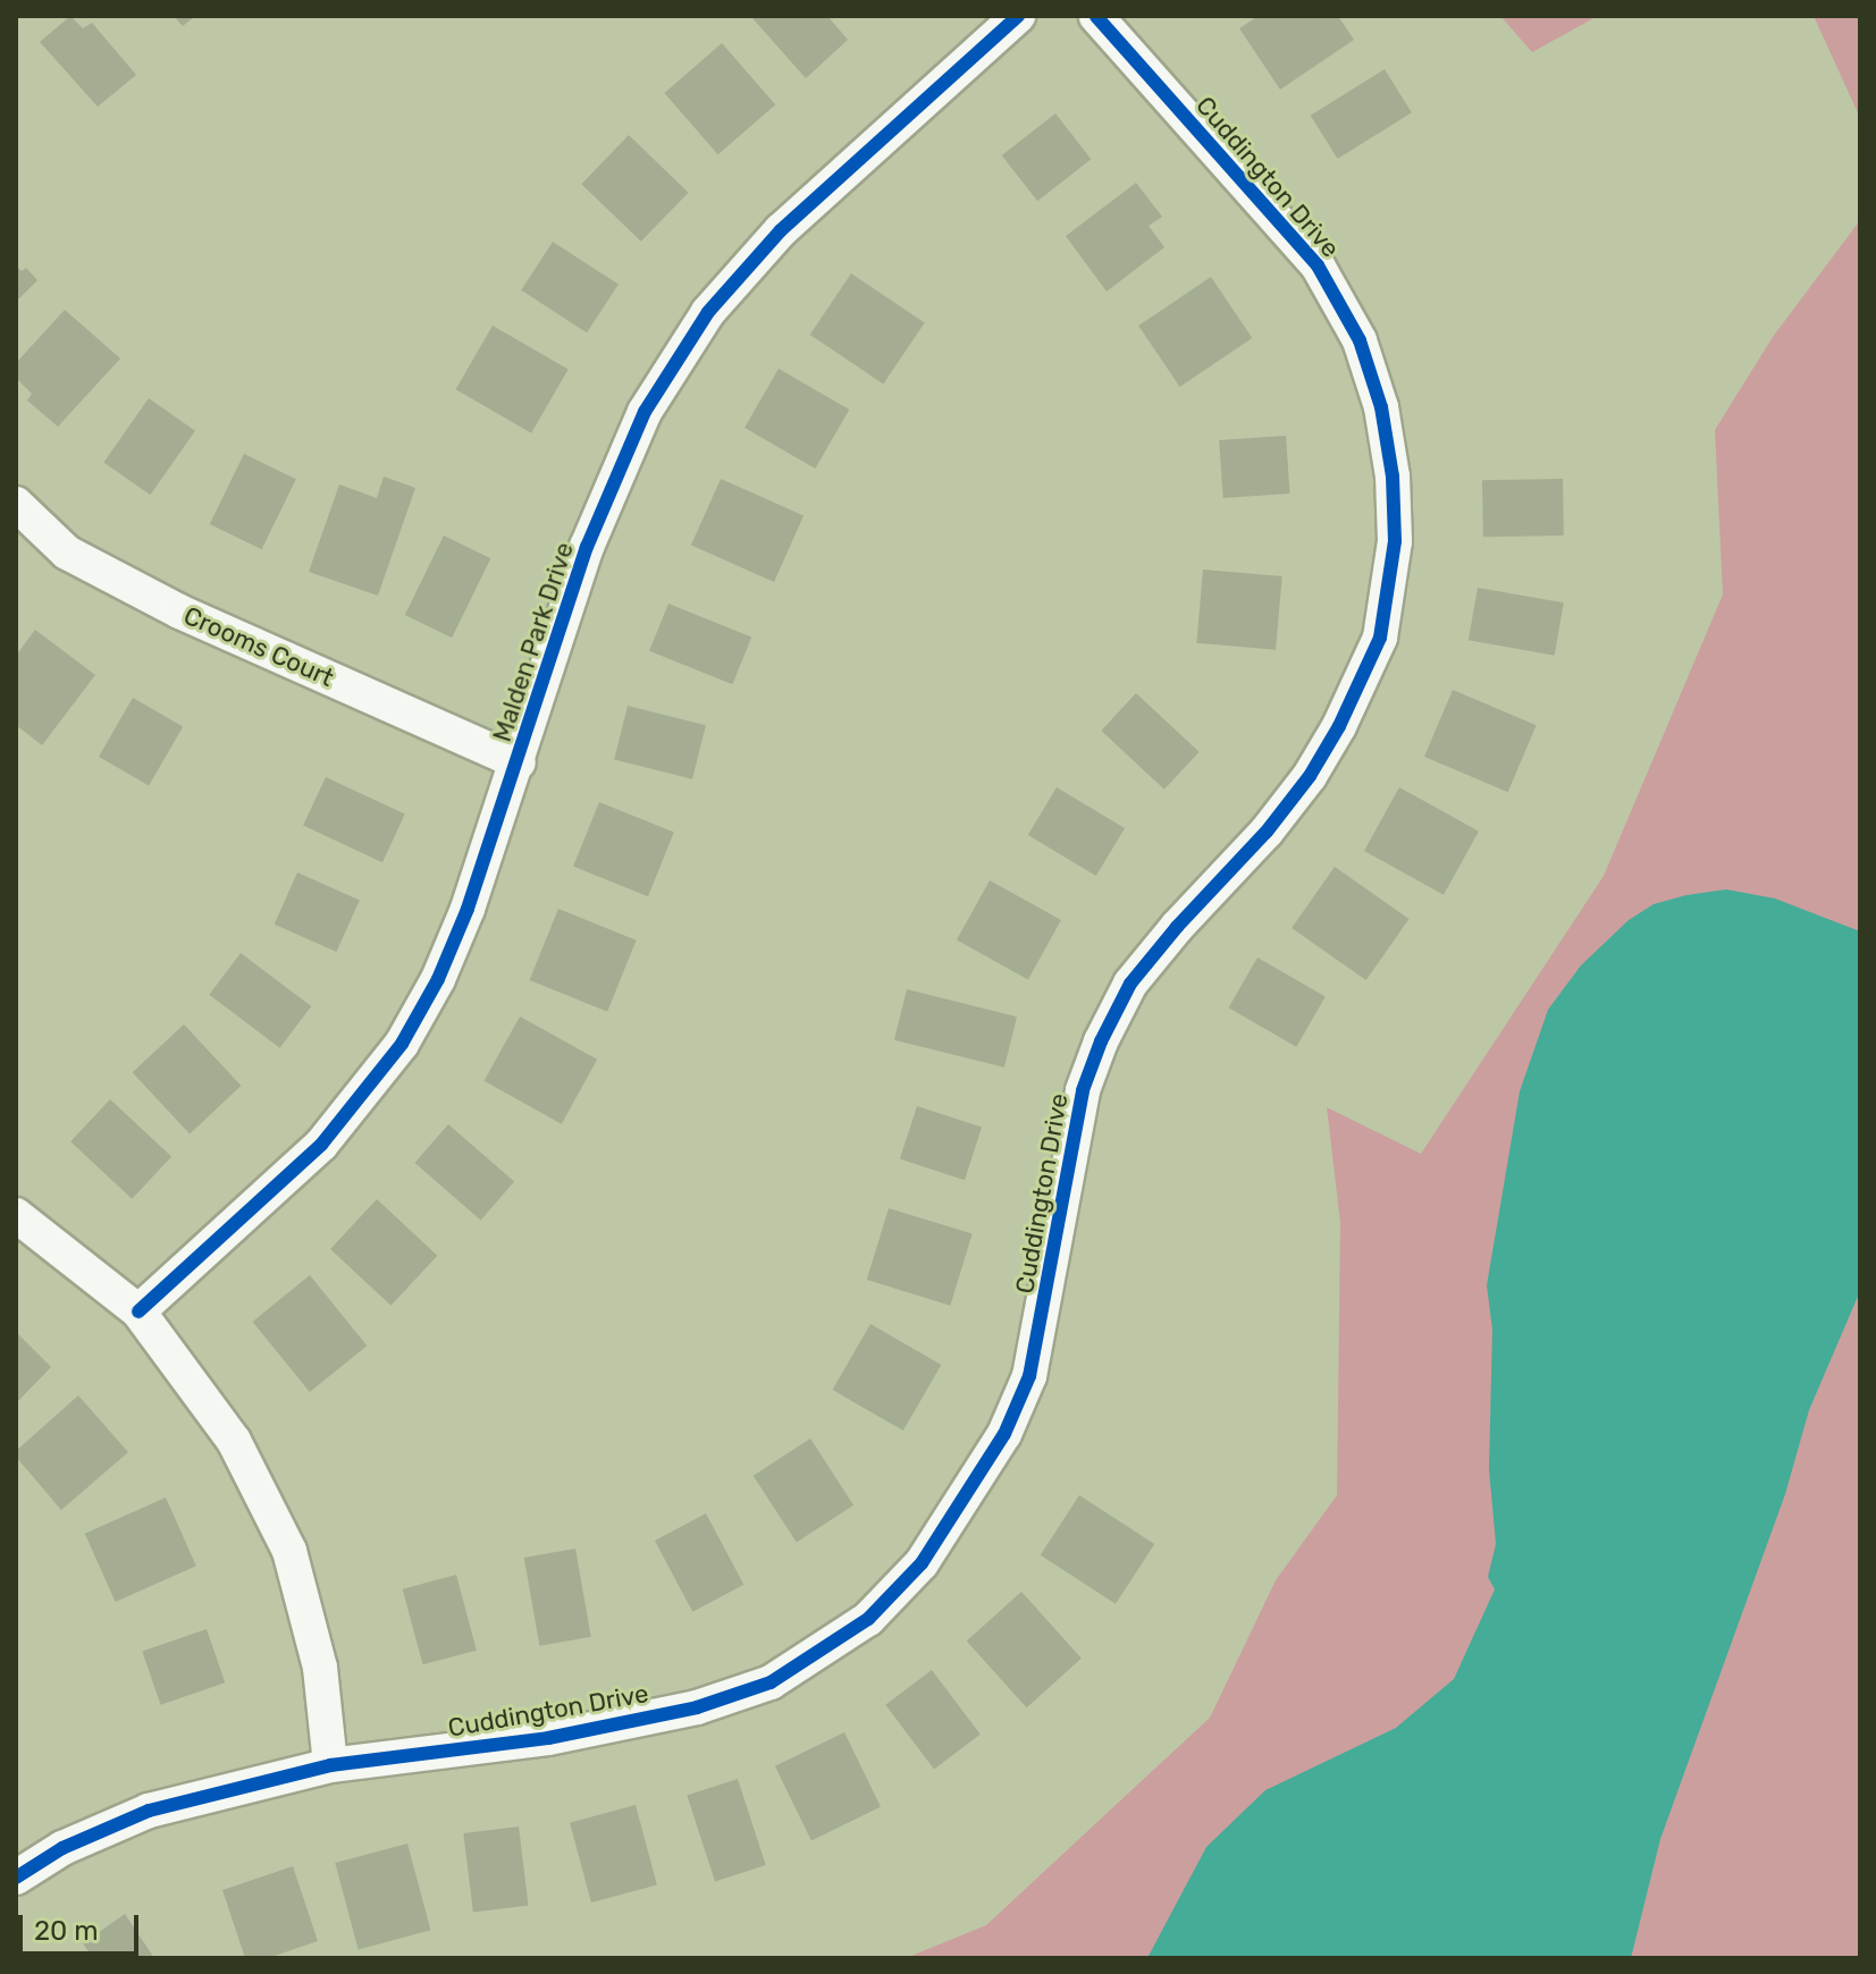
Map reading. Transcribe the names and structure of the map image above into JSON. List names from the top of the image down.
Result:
{
  "streets": {
    "street": ["Cuddington Drive", "Malden Park Drive", "Crooms Court"]
  },
  "crossings": [
    ["Malden Park Drive", "Crooms Court"]
  ],
  "scale_bar": "20 m"
}
